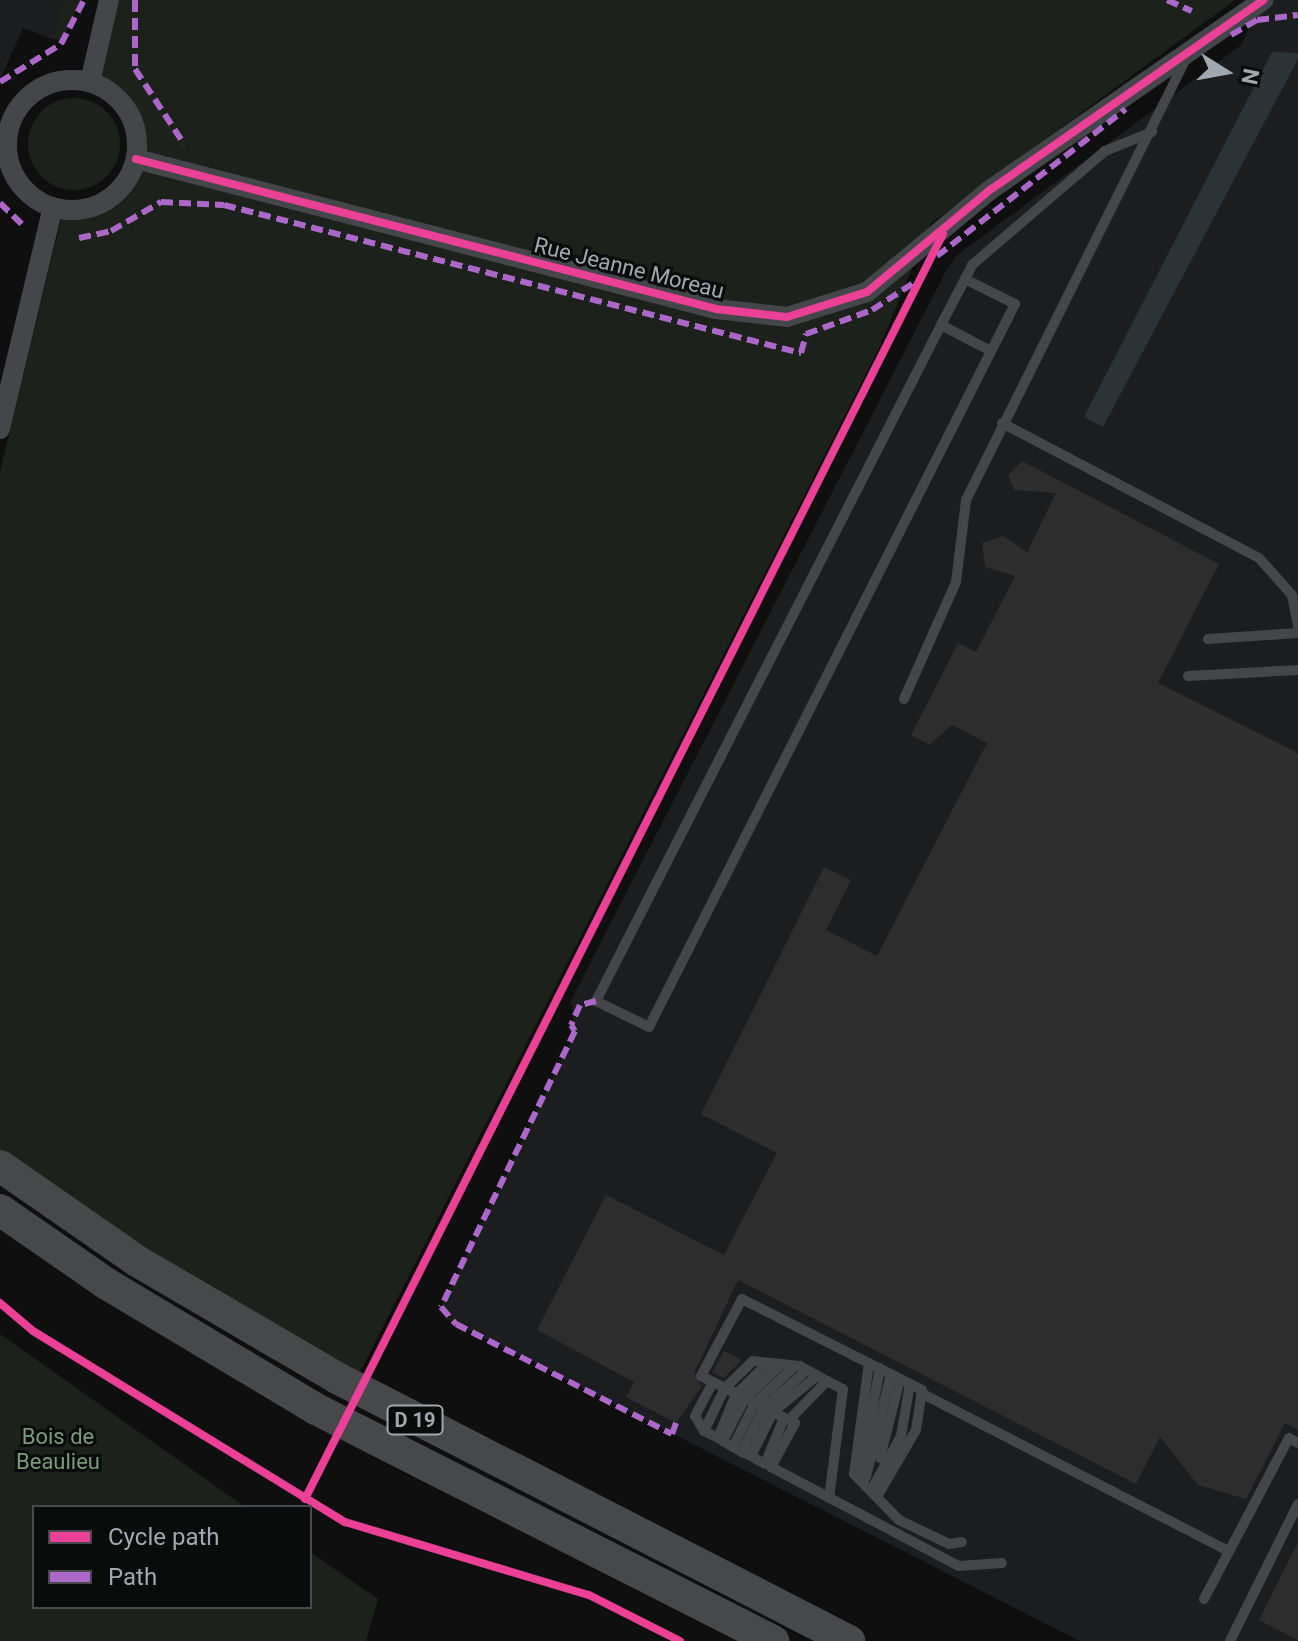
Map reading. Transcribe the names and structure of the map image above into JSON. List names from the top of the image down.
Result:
{
  "streets": {
    "main road": ["D 19"],
    "street": ["Rue Jeanne Moreau"]
  },
  "parks": ["Bois de Beaulieu"],
  "legend": ["Cycle path", "Path"],
  "north": "right"
}
